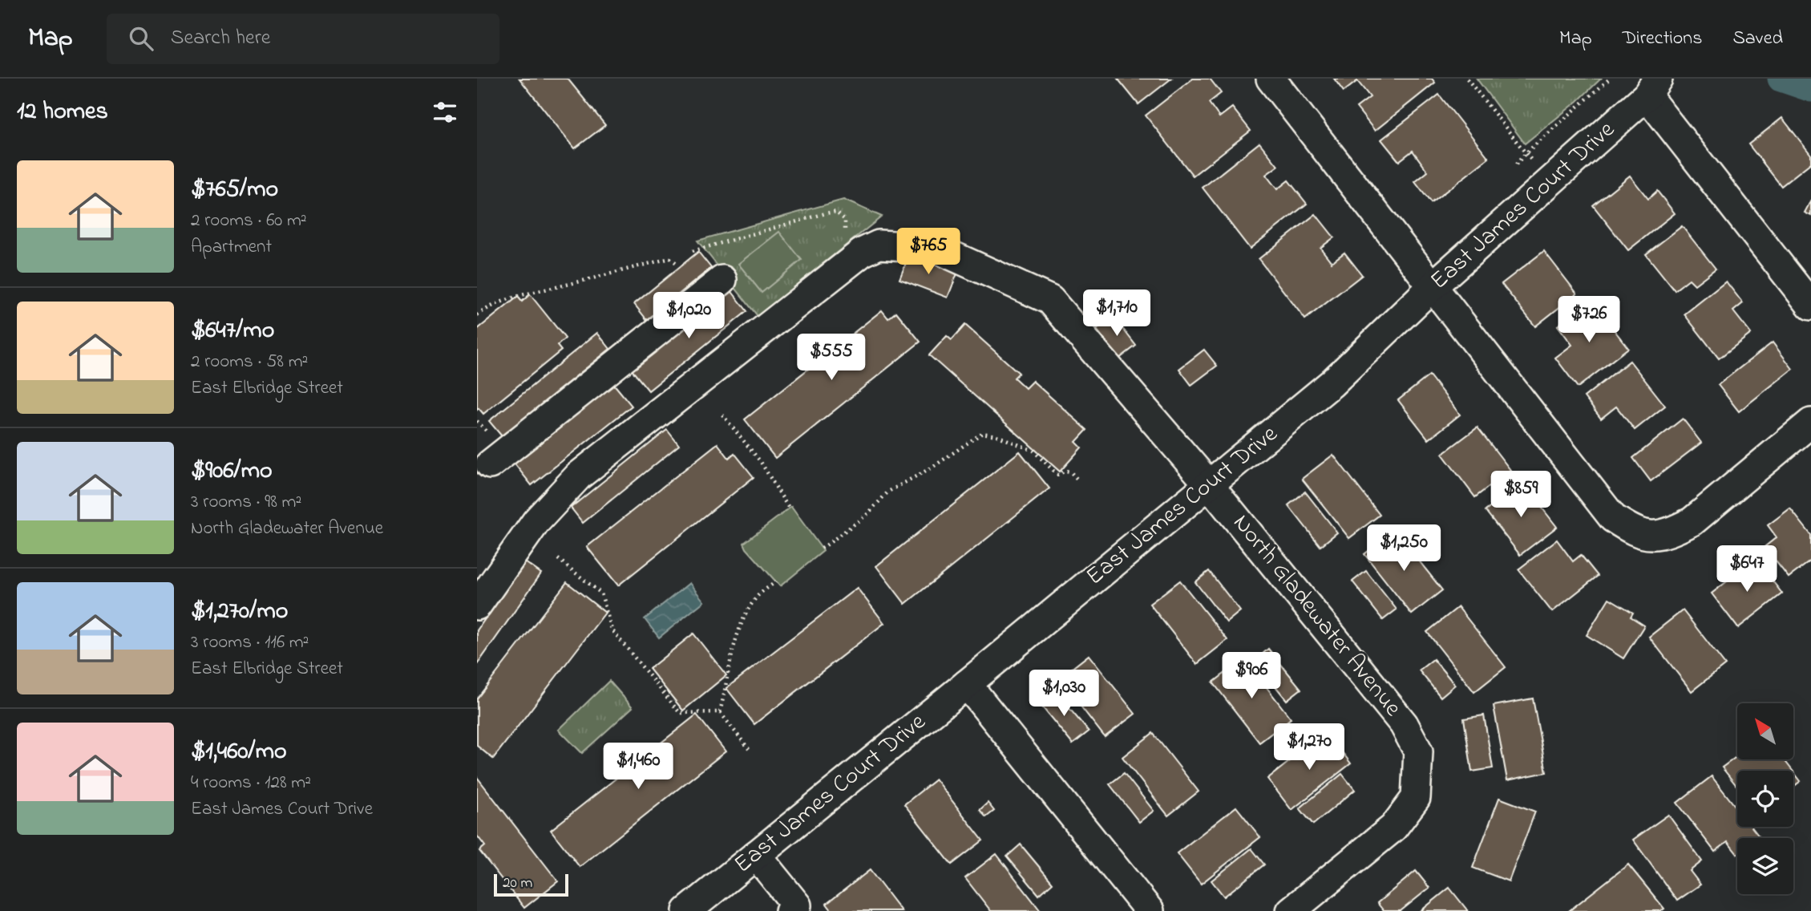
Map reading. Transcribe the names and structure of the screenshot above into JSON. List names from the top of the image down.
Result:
{
  "streets": {
    "street": ["East James Court Drive", "North Gladewater Avenue"]
  },
  "crossings": [
    ["East James Court Drive", "North Gladewater Avenue"]
  ],
  "scale_bar": "20 m",
  "north": "top left",
  "page": {
    "header": "Map",
    "search": "Search here",
    "nav": ["Map", "Directions", "Saved"],
    "heading": "12 homes",
    "list": [
      {
        "name": "$765/mo",
        "note": "2 rooms · 60 m² · Apartment"
      },
      {
        "name": "$647/mo",
        "note": "2 rooms · 58 m² · East Elbridge Street"
      },
      {
        "name": "$906/mo",
        "note": "3 rooms · 98 m² · North Gladewater Avenue"
      },
      {
        "name": "$1,270/mo",
        "note": "3 rooms · 116 m² · East Elbridge Street"
      },
      {
        "name": "$1,460/mo",
        "note": "4 rooms · 128 m² · East James Court Drive"
      }
    ],
    "price": [
      "$765",
      "$1,710",
      "$1,020",
      "$726",
      "$555",
      "$859",
      "$1,250",
      "$647",
      "$906",
      "$1,030",
      "$1,270",
      "$1,460"
    ],
    "scale": "20 m"
  }
}
